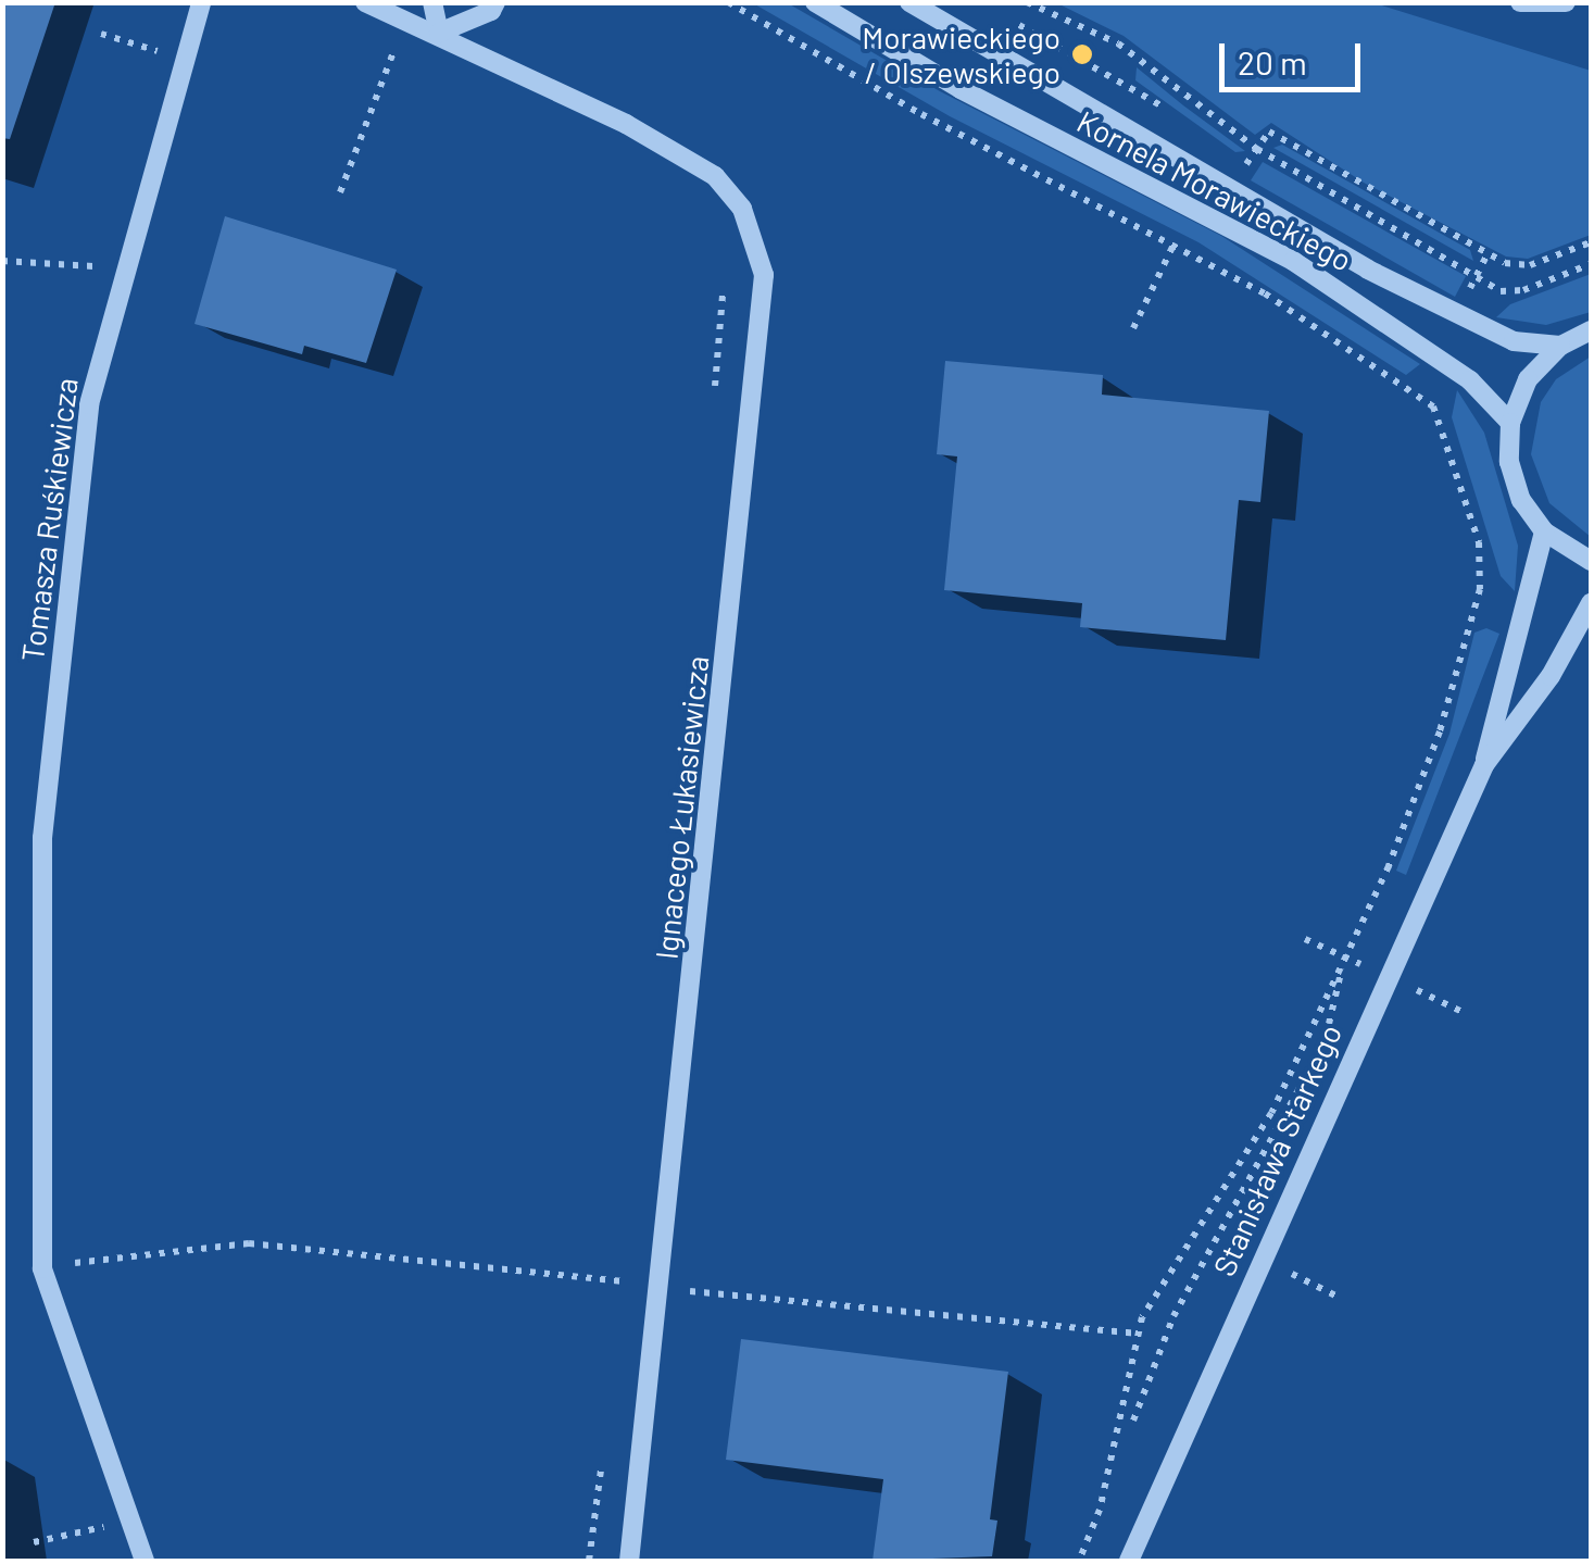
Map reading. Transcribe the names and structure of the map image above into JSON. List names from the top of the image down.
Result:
{
  "streets": {
    "street": [
      "Kornela Morawieckiego",
      "Tomasza Ruśkiewicza",
      "Ignacego Łukasiewicza",
      "Stanisława Starkego"
    ]
  },
  "places": ["Morawieckiego / Olszewskiego"],
  "scale_bar": "20 m"
}
